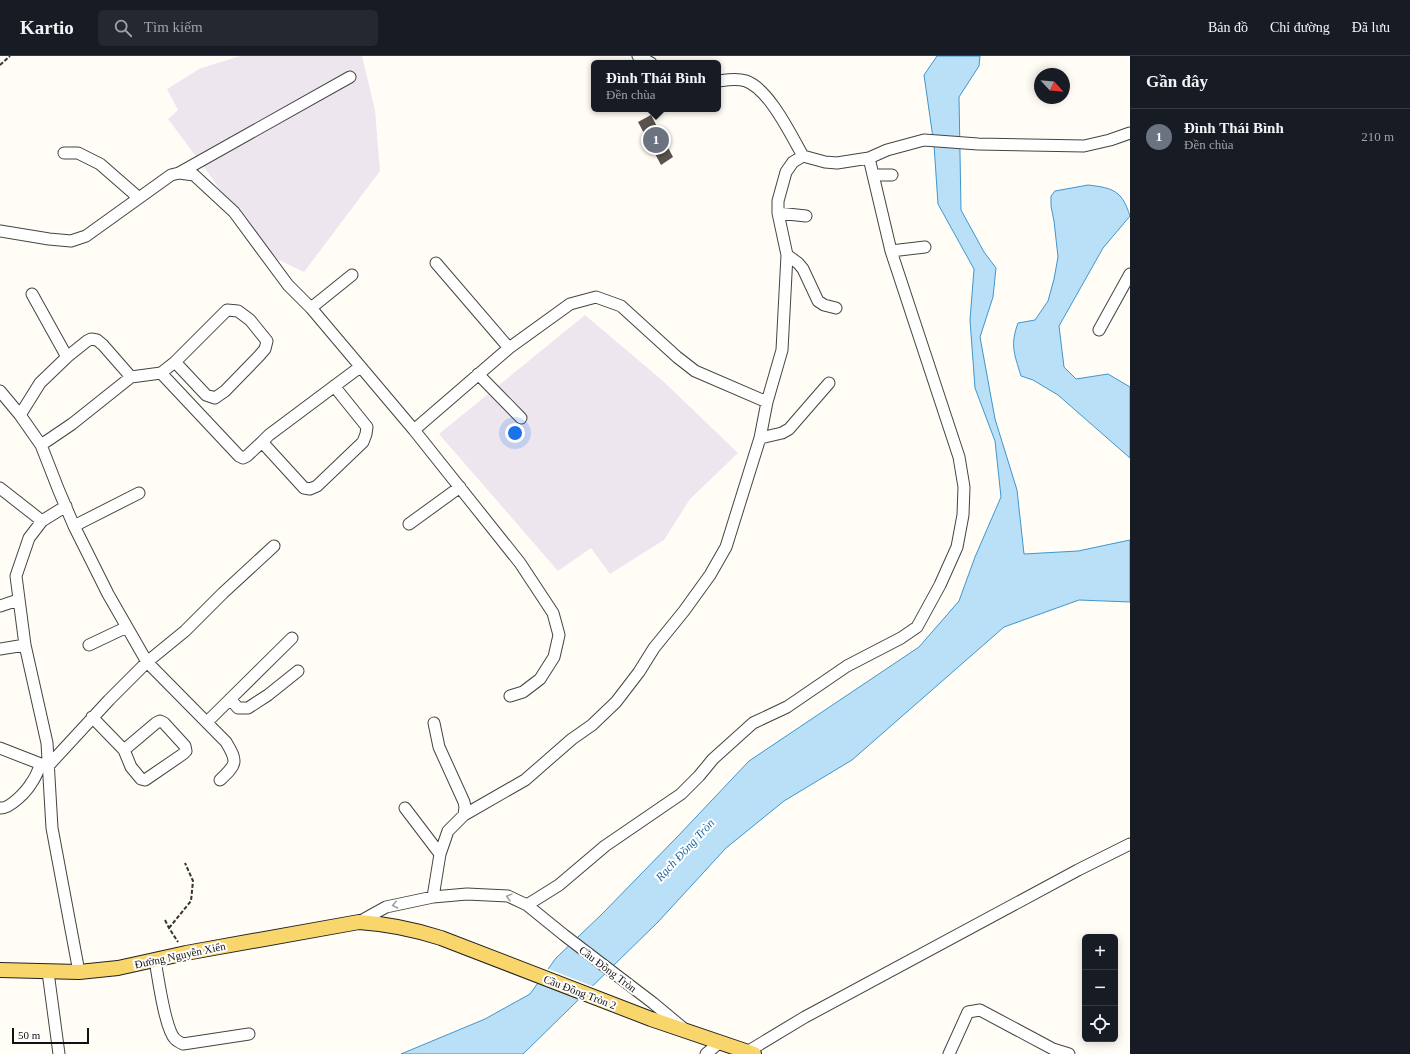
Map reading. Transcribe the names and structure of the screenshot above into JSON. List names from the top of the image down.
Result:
{
  "streets": {
    "main road": ["Đường Nguyễn Xiển", "Cầu Đồng Tròn 2"],
    "street": ["Cầu Đồng Tròn"]
  },
  "crossings": [
    ["Đường Nguyễn Xiển", "Cầu Đồng Tròn"],
    ["Đường Nguyễn Xiển", "Cầu Đồng Tròn 2"],
    ["Cầu Đồng Tròn", "Cầu Đồng Tròn 2"]
  ],
  "water": ["Rạch Đồng Tròn"],
  "scale_bar": "50 m",
  "north": "bottom right",
  "page": {
    "header": "Kartio",
    "search": "Tìm kiếm",
    "nav": ["Bản đồ", "Chỉ đường", "Đã lưu"],
    "heading": "Gần đây",
    "popup": ["Đình Thái Bình", "Đền chùa"],
    "list": [
      {
        "mark": "1",
        "name": "Đình Thái Bình",
        "note": "Đền chùa",
        "value": "210 m"
      }
    ],
    "pins": "1",
    "map_buttons": ["+", "−"],
    "scale": "50 m"
  }
}
